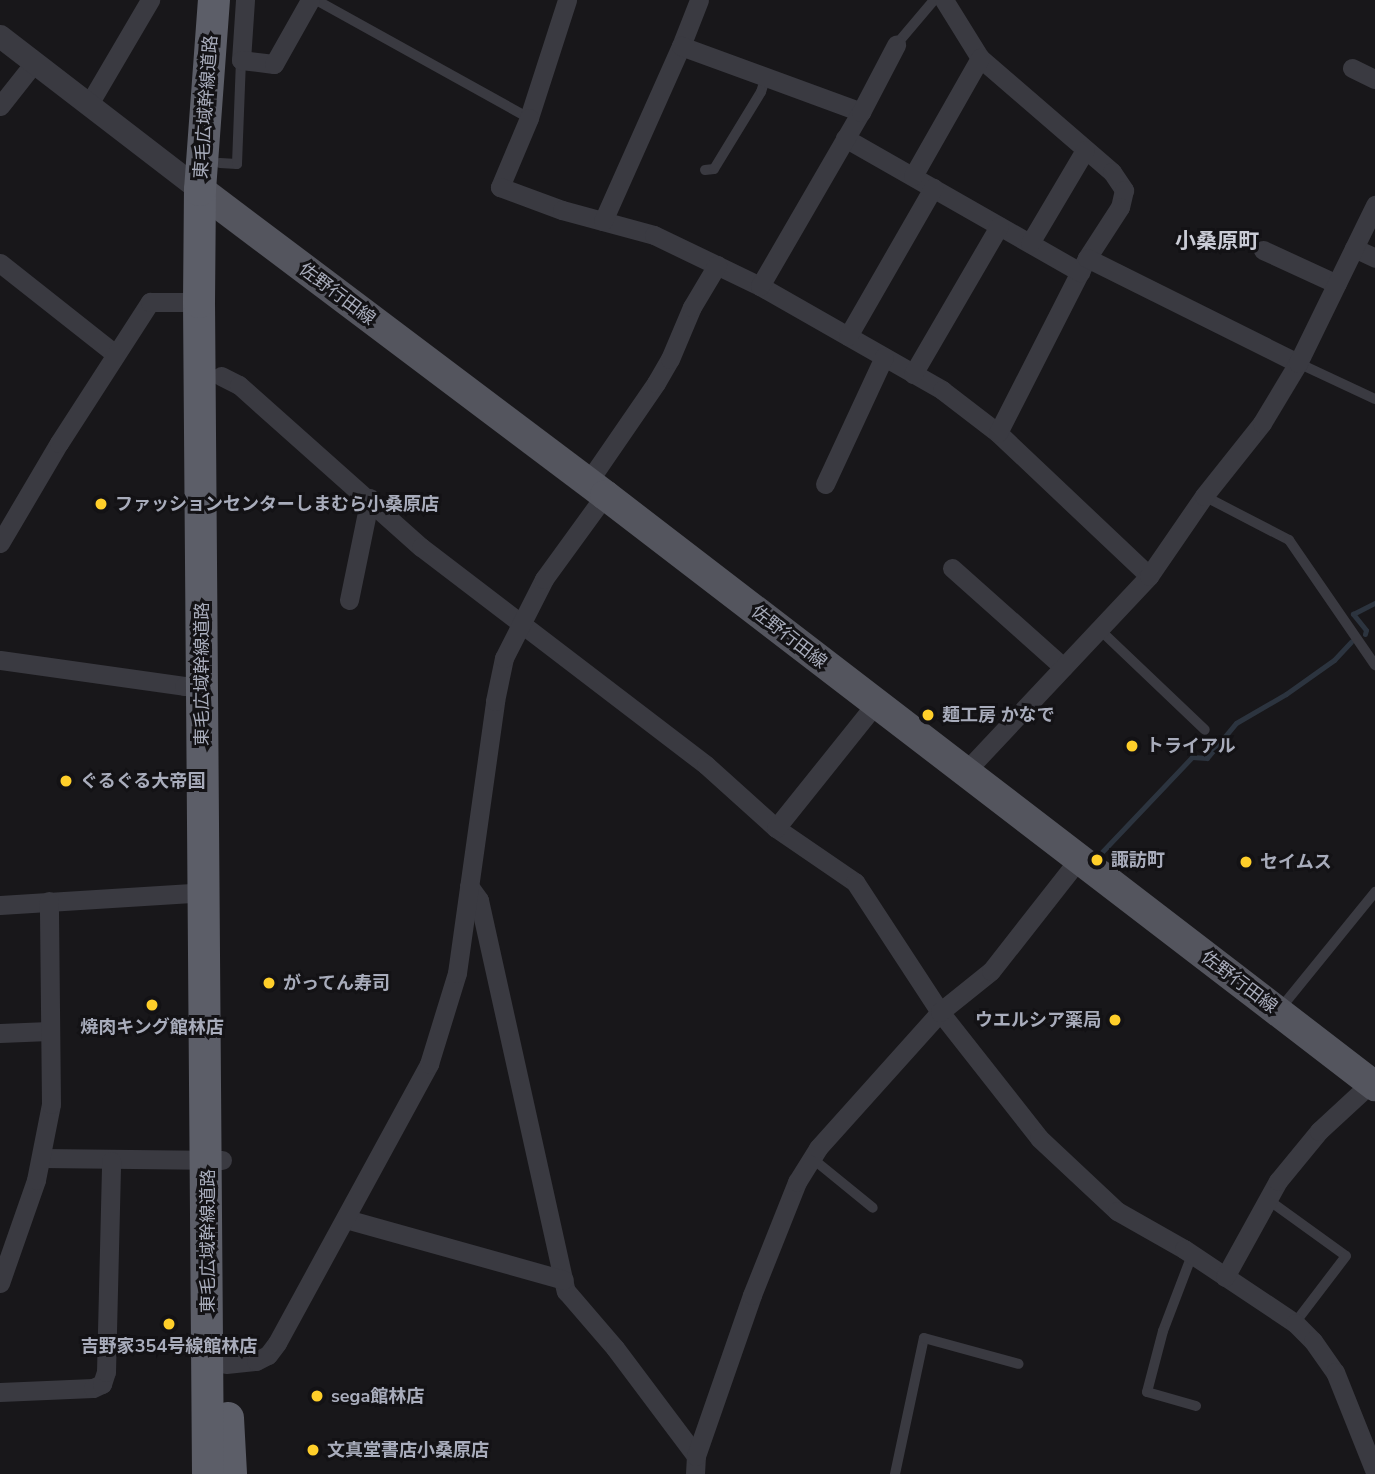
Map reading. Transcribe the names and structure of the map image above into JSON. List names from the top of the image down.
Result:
{
  "streets": {
    "highway": ["東毛広域幹線道路"],
    "main road": ["佐野行田線"]
  },
  "crossings": [
    ["東毛広域幹線道路", "佐野行田線"]
  ],
  "districts": ["小桑原町"],
  "places": [
    "ファッションセンターしまむら小桑原店",
    "麺工房 かなで",
    "トライアル",
    "ぐるぐる大帝国",
    "諏訪町",
    "セイムス",
    "がってん寿司",
    "焼肉キング館林店",
    "ウエルシア薬局",
    "吉野家354号線館林店",
    "sega館林店",
    "文真堂書店小桑原店"
  ]
}
